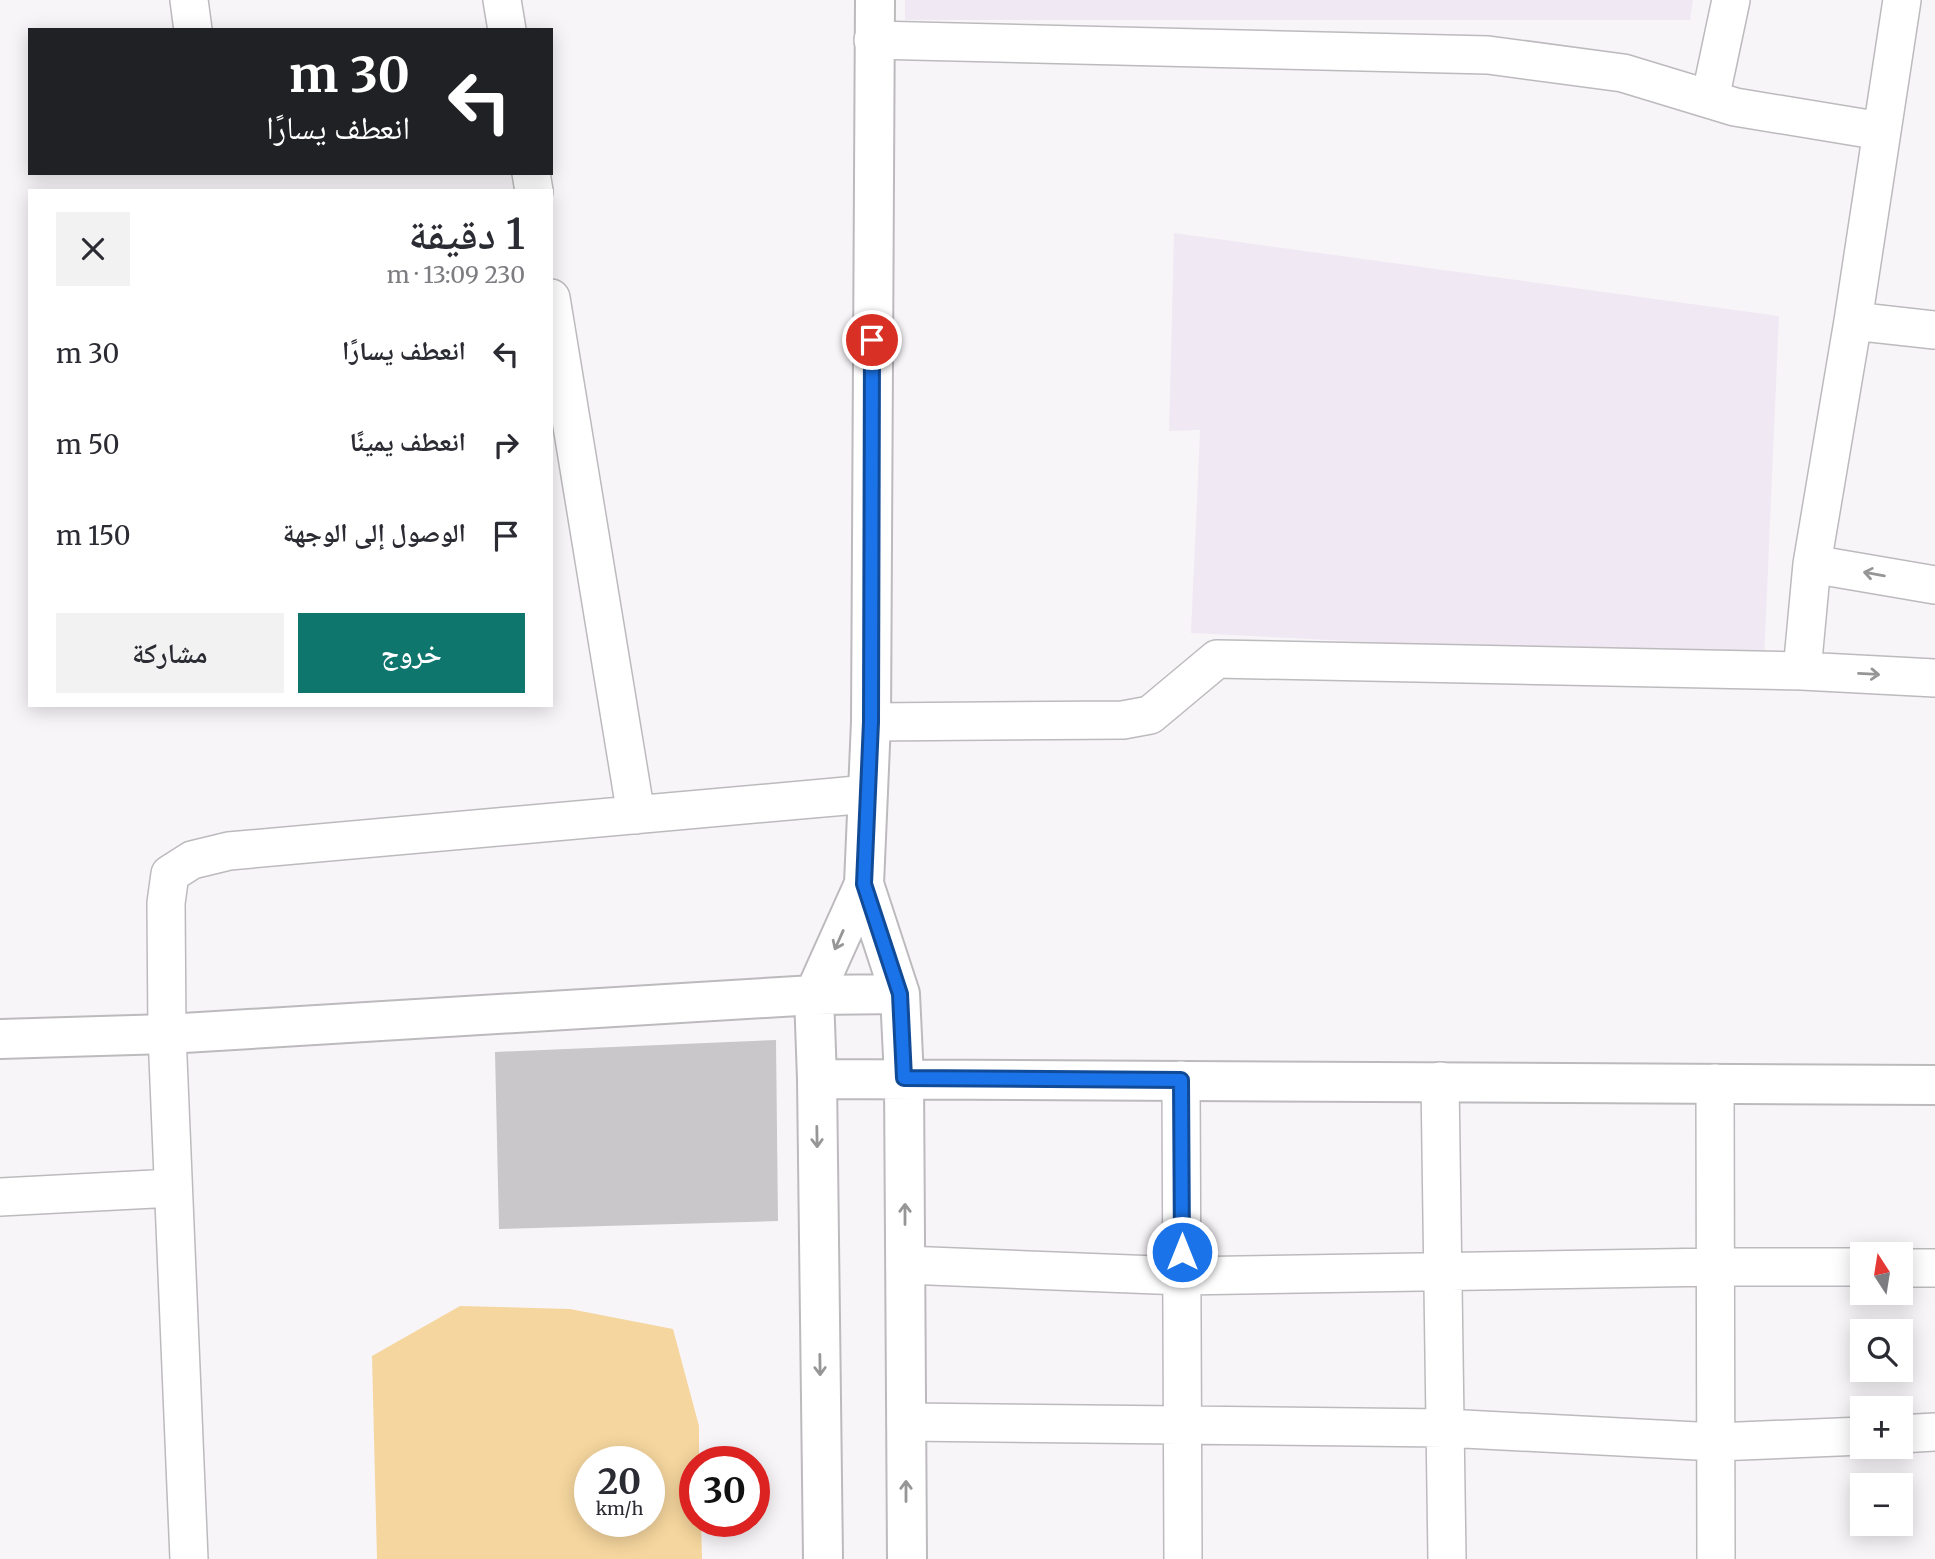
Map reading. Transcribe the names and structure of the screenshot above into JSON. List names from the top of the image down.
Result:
{
  "north": "top",
  "page": {
    "turn": ["30 m", "انعطف يسارًا"],
    "heading": ["1 دقيقة", "230 m · 13:09"],
    "list": [
      {
        "name": "انعطف يسارًا",
        "value": "30 m"
      },
      {
        "name": "انعطف يمينًا",
        "value": "50 m"
      },
      {
        "name": "الوصول إلى الوجهة",
        "value": "150 m"
      }
    ],
    "buttons": ["خروج", "مشاركة"],
    "map_buttons": ["+", "−"],
    "speed": "20 km/h",
    "limit": "30"
  }
}
